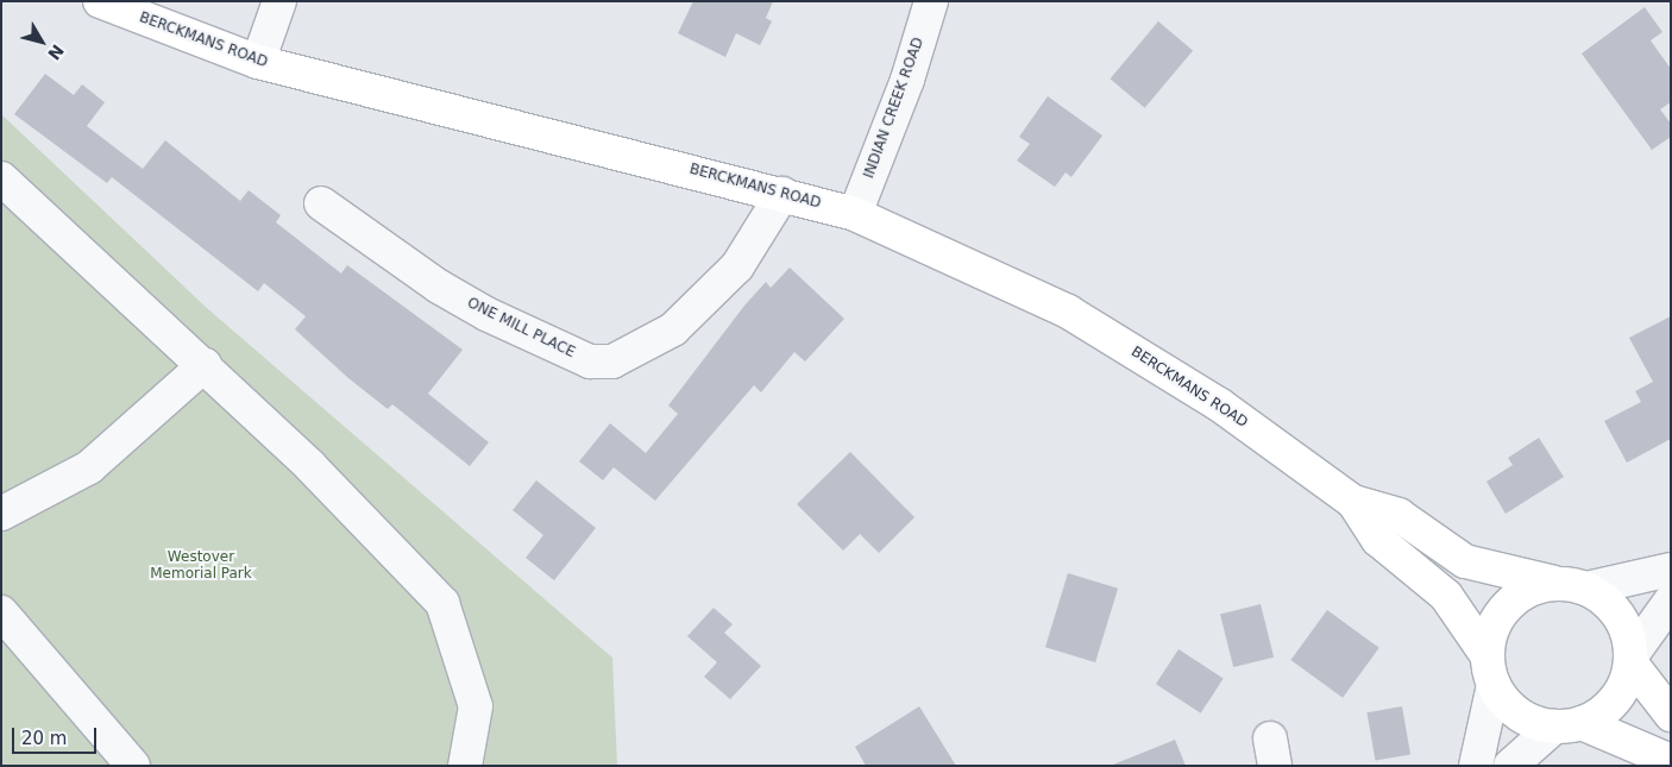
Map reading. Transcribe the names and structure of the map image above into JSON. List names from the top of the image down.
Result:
{
  "streets": {
    "main road": ["BERCKMANS ROAD"],
    "street": ["INDIAN CREEK ROAD", "ONE MILL PLACE"]
  },
  "crossings": [
    ["BERCKMANS ROAD", "INDIAN CREEK ROAD"],
    ["BERCKMANS ROAD", "ONE MILL PLACE"]
  ],
  "parks": ["Westover Memorial Park"],
  "scale_bar": "20 m",
  "north": "bottom right"
}
